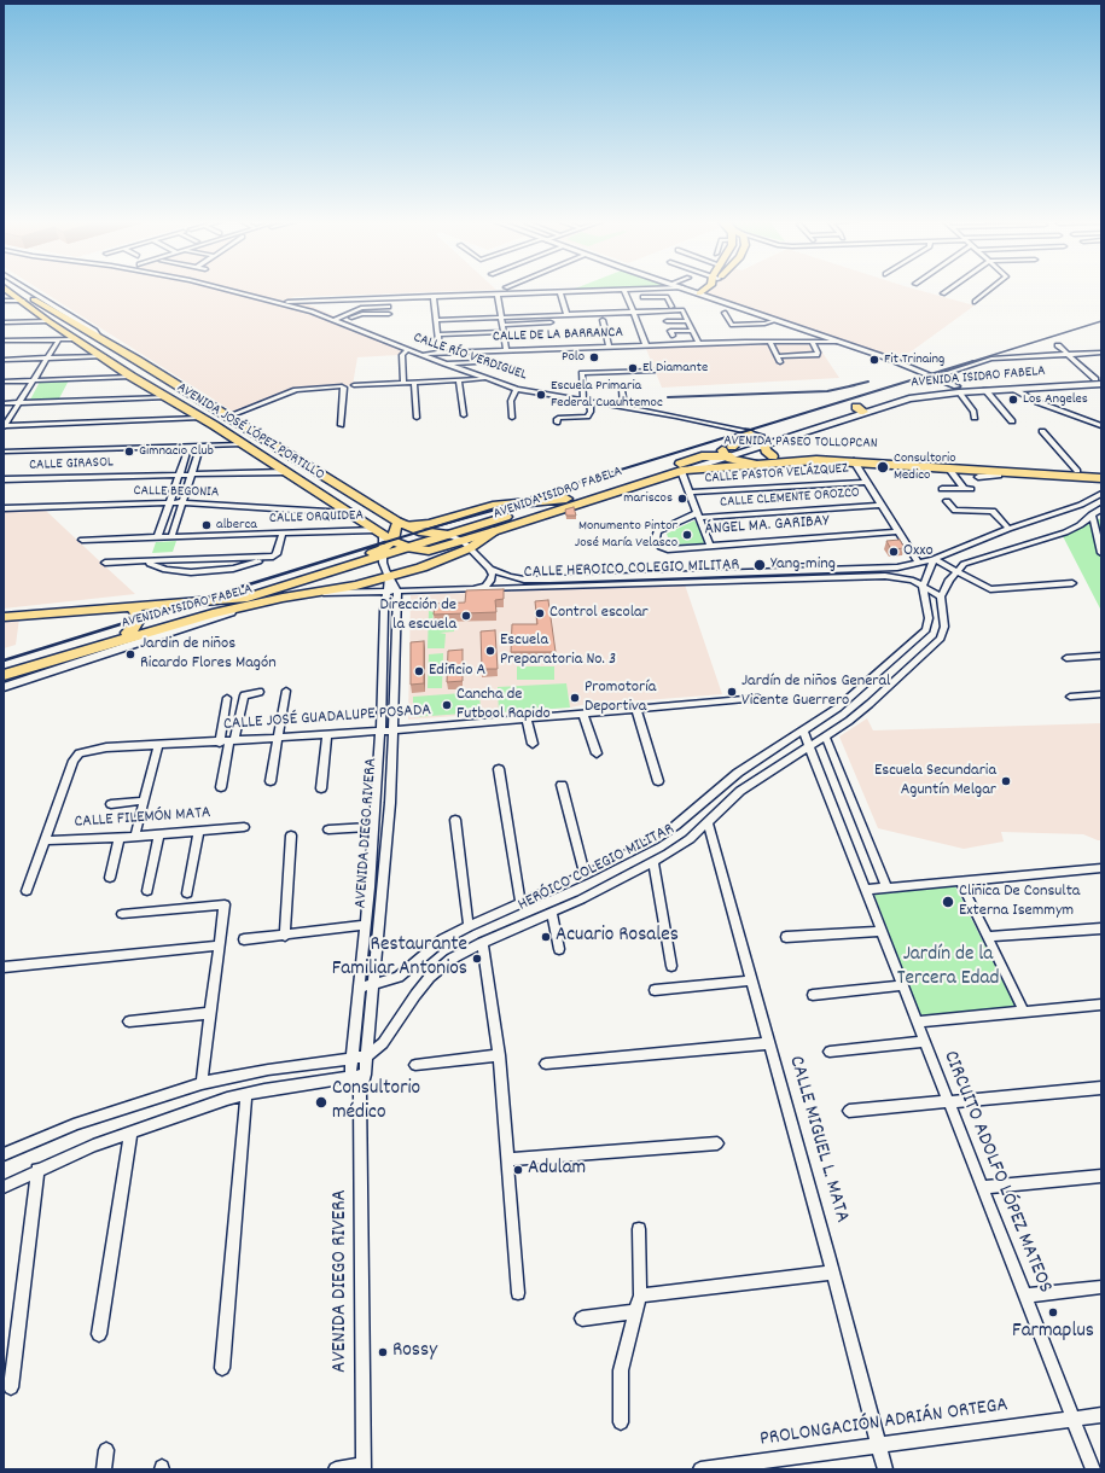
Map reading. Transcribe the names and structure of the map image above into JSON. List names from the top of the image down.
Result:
{
  "streets": {
    "main road": ["AVENIDA ISIDRO FABELA", "AVENIDA JOSÉ LÓPEZ PORTILLO", "AVENIDA PASEO TOLLOPCAN"],
    "street": [
      "CALLE DE LA BARRANCA",
      "CALLE RÍO VERDIGUEL",
      "CALLE GIRASOL",
      "CALLE PASTOR VELÁZQUEZ",
      "CALLE BEGONIA",
      "CALLE CLEMENTE OROZCO",
      "CALLE ORQUIDEA",
      "ÁNGEL MA. GARIBAY",
      "CALLE HEROICO COLEGIO MILITAR",
      "CALLE JOSÉ GUADALUPE POSADA",
      "CALLE FILEMÓN MATA",
      "AVENIDA DIEGO RIVERA",
      "HERÓICO COLEGIO MILITAR",
      "CALLE MIGUEL L. MATA",
      "CIRCUITO ADOLFO LÓPEZ MATEOS",
      "PROLONGACIÓN ADRIÁN ORTEGA"
    ]
  },
  "crossings": [
    ["CALLE DE LA BARRANCA", "CALLE RÍO VERDIGUEL"],
    ["CALLE RÍO VERDIGUEL", "AVENIDA ISIDRO FABELA"],
    ["AVENIDA ISIDRO FABELA", "AVENIDA JOSÉ LÓPEZ PORTILLO"],
    ["AVENIDA ISIDRO FABELA", "AVENIDA PASEO TOLLOPCAN"],
    ["AVENIDA ISIDRO FABELA", "CALLE ORQUIDEA"],
    ["AVENIDA ISIDRO FABELA", "CALLE HEROICO COLEGIO MILITAR"],
    ["AVENIDA ISIDRO FABELA", "AVENIDA DIEGO RIVERA"],
    ["AVENIDA JOSÉ LÓPEZ PORTILLO", "CALLE GIRASOL"],
    ["AVENIDA JOSÉ LÓPEZ PORTILLO", "CALLE BEGONIA"],
    ["AVENIDA JOSÉ LÓPEZ PORTILLO", "CALLE ORQUIDEA"],
    ["AVENIDA JOSÉ LÓPEZ PORTILLO", "CALLE HEROICO COLEGIO MILITAR"],
    ["AVENIDA JOSÉ LÓPEZ PORTILLO", "AVENIDA DIEGO RIVERA"],
    ["CALLE CLEMENTE OROZCO", "ÁNGEL MA. GARIBAY"],
    ["CALLE ORQUIDEA", "AVENIDA DIEGO RIVERA"],
    ["CALLE HEROICO COLEGIO MILITAR", "AVENIDA DIEGO RIVERA"],
    ["CALLE HEROICO COLEGIO MILITAR", "HERÓICO COLEGIO MILITAR"],
    ["CALLE JOSÉ GUADALUPE POSADA", "CALLE FILEMÓN MATA"],
    ["CALLE JOSÉ GUADALUPE POSADA", "AVENIDA DIEGO RIVERA"],
    ["AVENIDA DIEGO RIVERA", "HERÓICO COLEGIO MILITAR"],
    ["HERÓICO COLEGIO MILITAR", "CALLE MIGUEL L. MATA"],
    ["HERÓICO COLEGIO MILITAR", "CIRCUITO ADOLFO LÓPEZ MATEOS"],
    ["CALLE MIGUEL L. MATA", "PROLONGACIÓN ADRIÁN ORTEGA"],
    ["CIRCUITO ADOLFO LÓPEZ MATEOS", "PROLONGACIÓN ADRIÁN ORTEGA"]
  ],
  "parks": ["Jardín de la Tercera Edad"],
  "places": [
    "Polo",
    "Fit Trinaing",
    "El Diamante",
    "Escuela Primaria Federal Cuauhtemoc",
    "Los Angeles",
    "Gimnacio Club",
    "Consultorio Medico",
    "mariscos",
    "alberca",
    "Monumento Pintor José María Velasco",
    "Oxxo",
    "Yang-ming",
    "Control escolar",
    "Dirección de la escuela",
    "Escuela Preparatoria No. 3",
    "Jardin de niños Ricardo Flores Magón",
    "Edificio A",
    "Jardín de niños General Vicente Guerrero",
    "Promotoría Deportiva",
    "Cancha de Futbool Rapido",
    "Escuela Secundaria Aguntín Melgar",
    "Clinica De Consulta Externa Isemmym",
    "Acuario Rosales",
    "Restaurante Familiar Antonios",
    "Consultorio médico",
    "Adulam",
    "Farmaplus",
    "Rossy"
  ]
}
